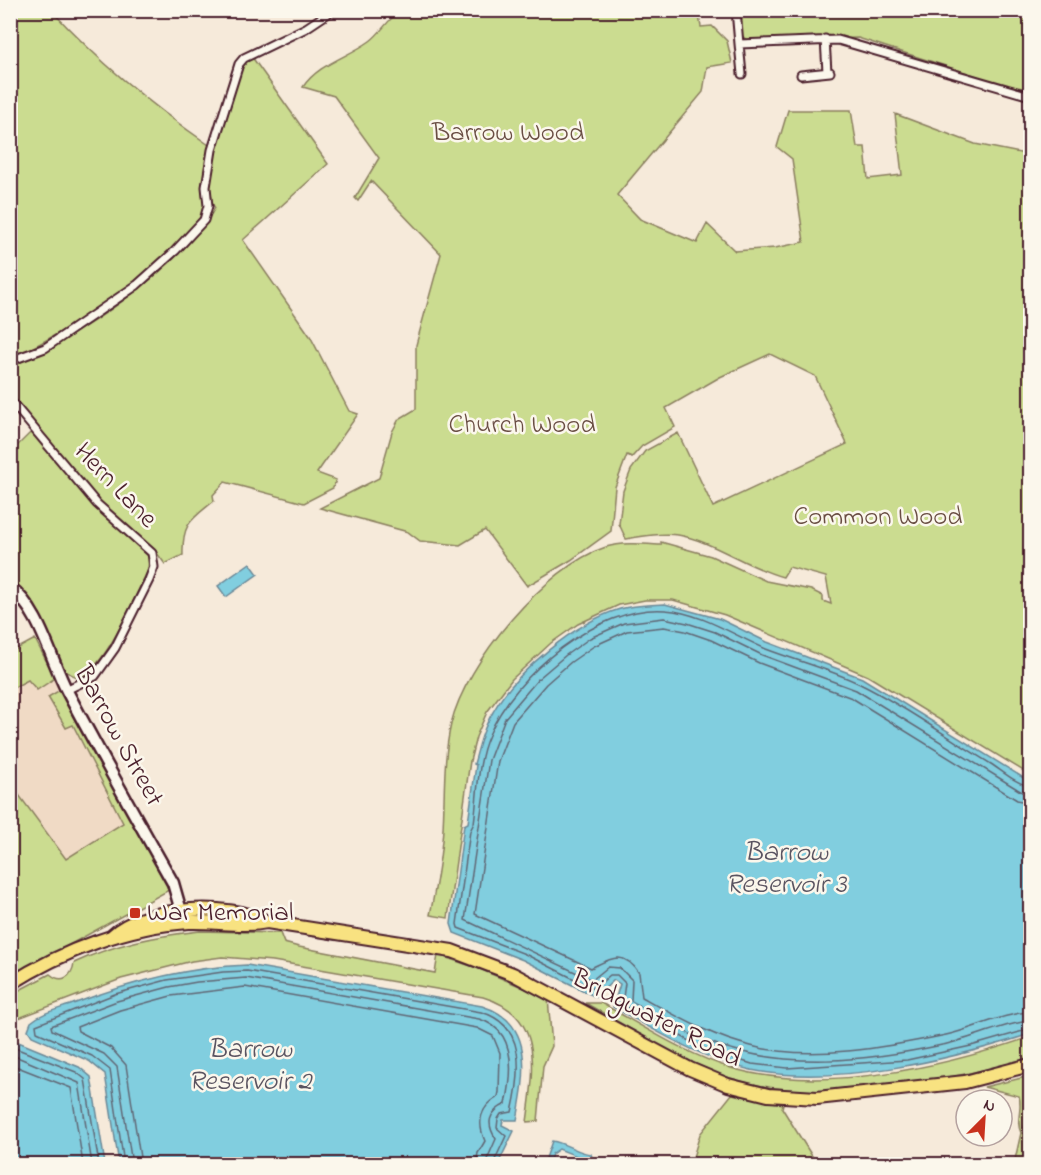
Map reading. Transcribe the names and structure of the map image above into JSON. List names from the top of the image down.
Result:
{
  "streets": {
    "highway": ["Bridgwater Road"],
    "main road": ["Barrow Street"],
    "street": ["Hern Lane"]
  },
  "crossings": [
    ["Hern Lane", "Barrow Street"],
    ["Barrow Street", "Bridgwater Road"]
  ],
  "water": ["Barrow Reservoir 3", "Barrow Reservoir 2"],
  "parks": ["Barrow Wood", "Church Wood", "Common Wood"],
  "places": {
    "transit": ["War Memorial"]
  },
  "north": "top right"
}
